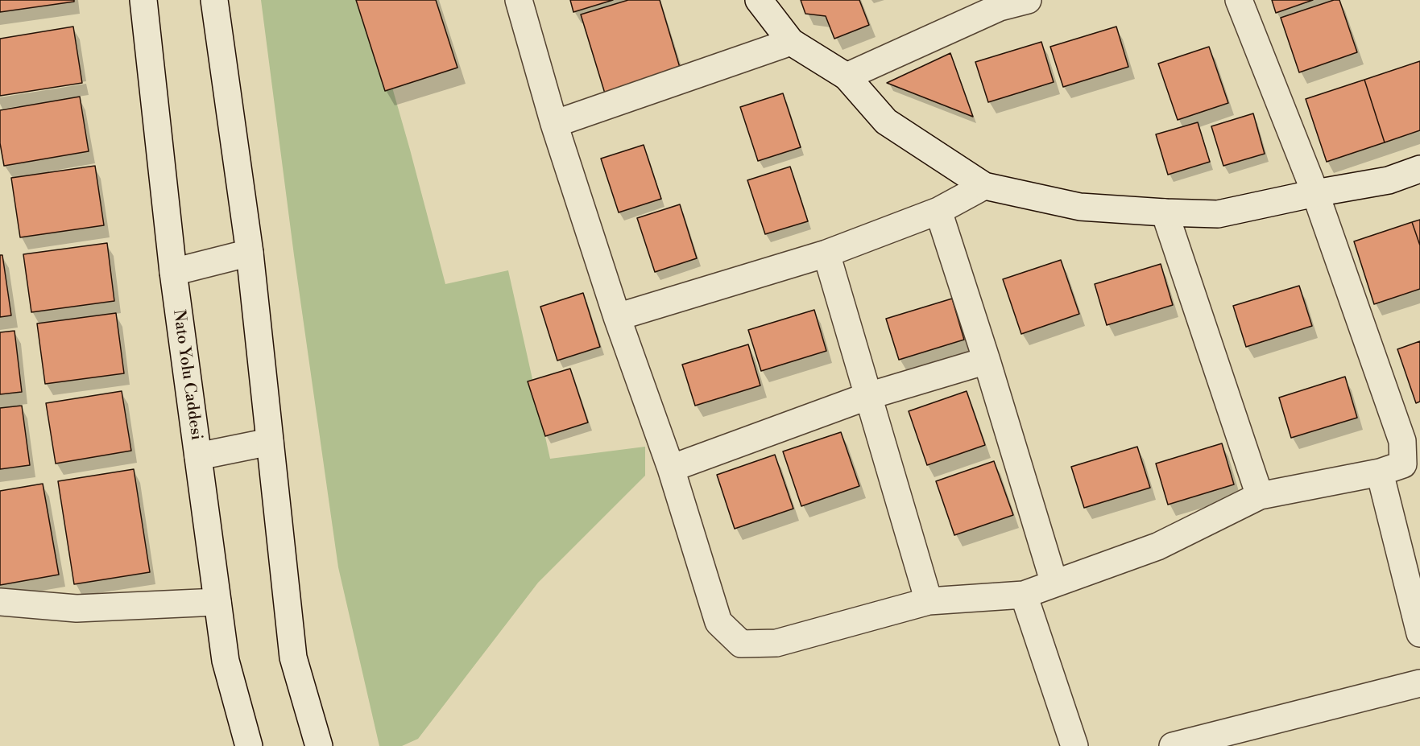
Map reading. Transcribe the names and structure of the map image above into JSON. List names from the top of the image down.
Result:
{
  "streets": {
    "street": ["Nato Yolu Caddesi"]
  }
}
